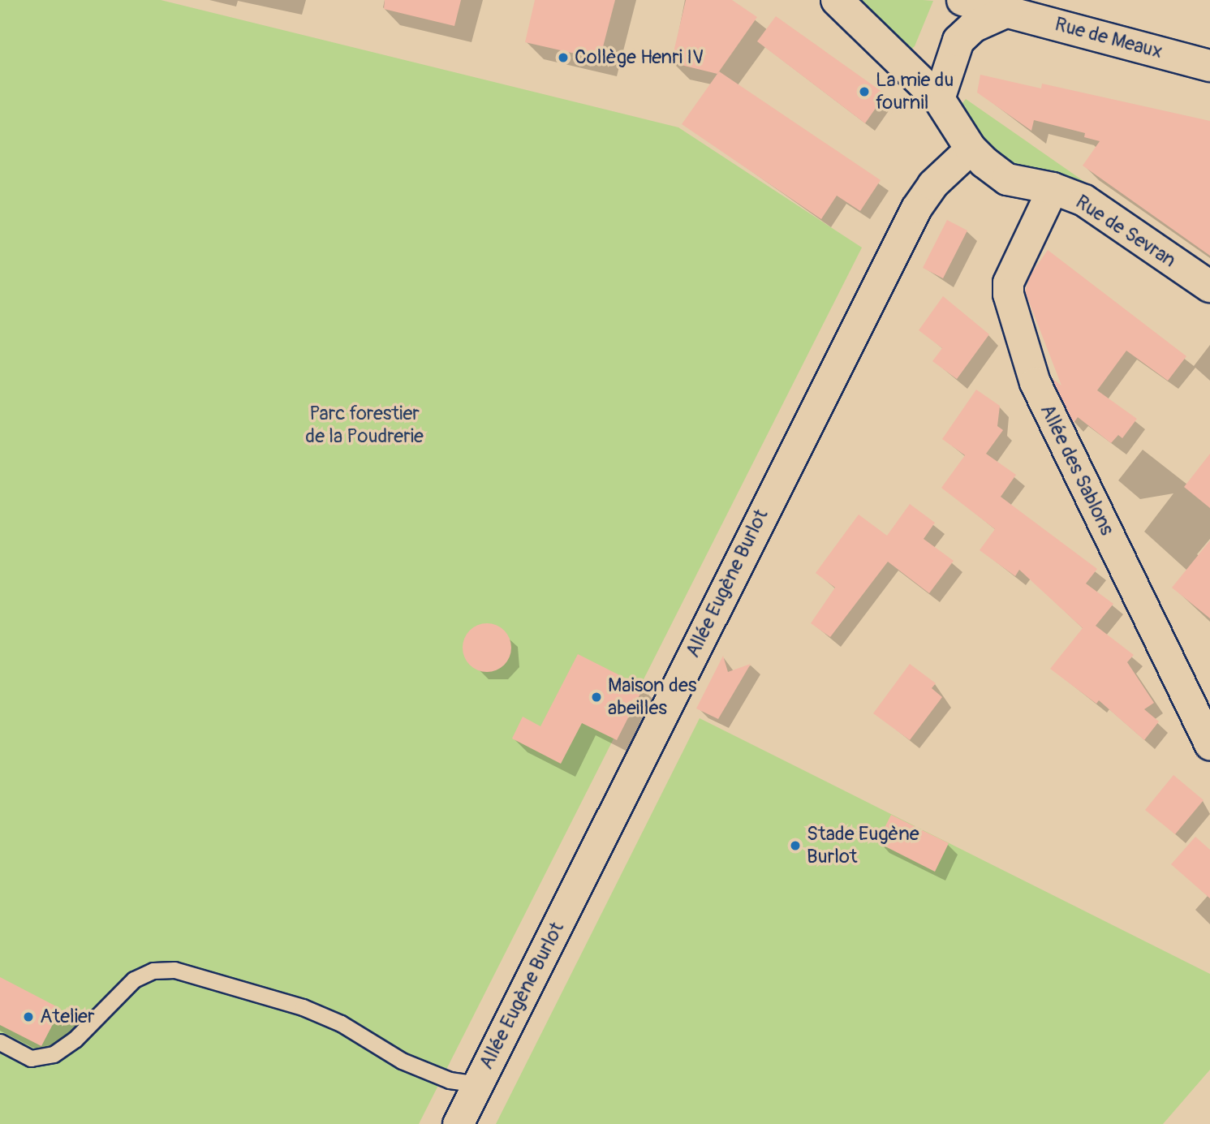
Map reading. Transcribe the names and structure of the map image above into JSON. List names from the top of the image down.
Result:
{
  "streets": {
    "main road": ["Rue de Meaux", "Rue de Sevran"],
    "street": ["Allée des Sablons", "Allée Eugène Burlot"]
  },
  "crossings": [
    ["Rue de Sevran", "Allée des Sablons"],
    ["Rue de Sevran", "Allée Eugène Burlot"]
  ],
  "parks": ["Parc forestier de la Poudrerie"],
  "places": [
    "Collège Henri IV",
    "La mie du fournil",
    "Maison des abeilles",
    "Stade Eugène Burlot",
    "Atelier"
  ]
}
